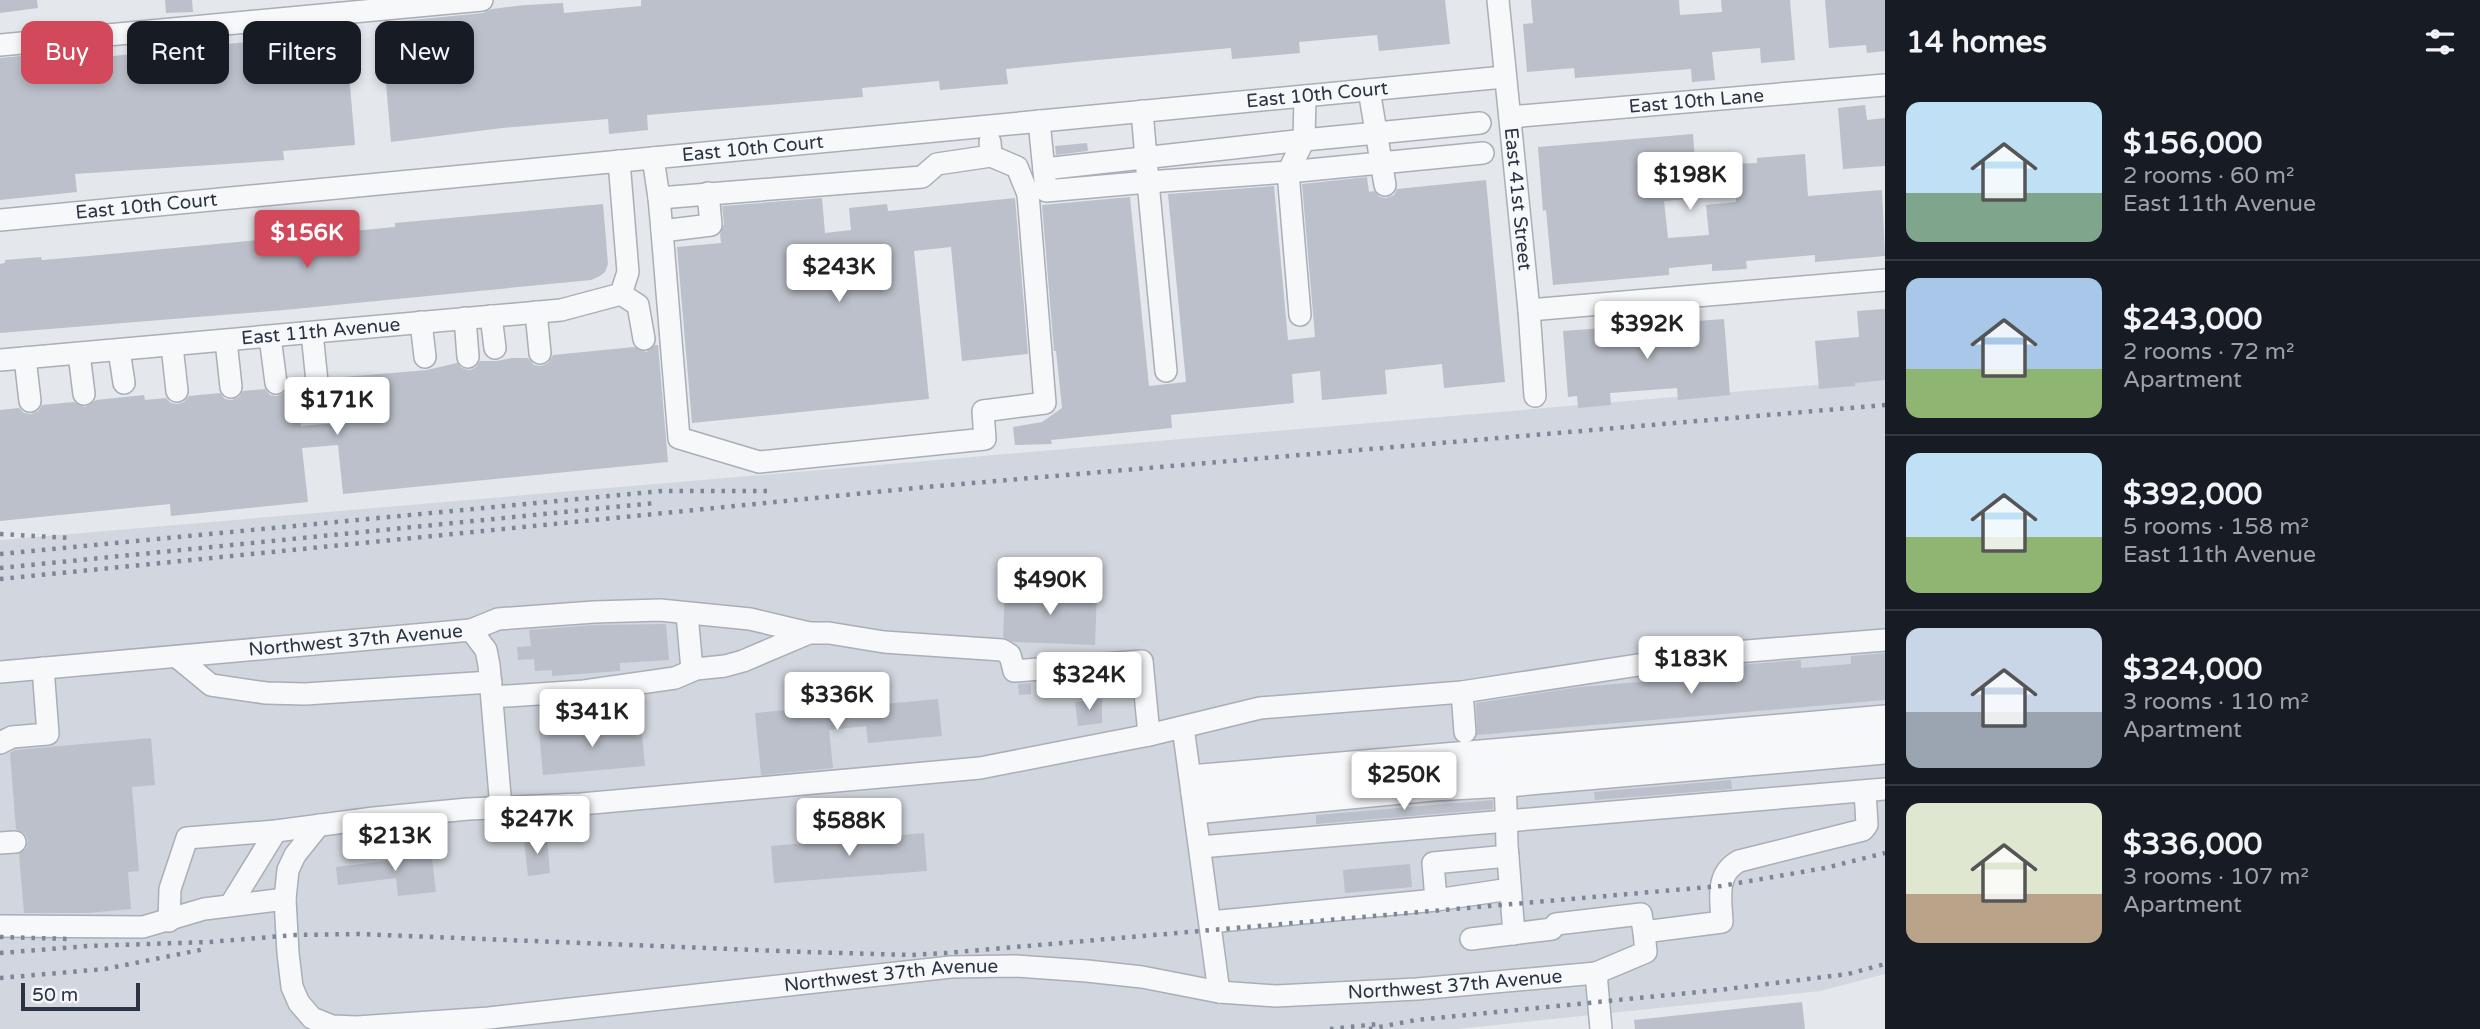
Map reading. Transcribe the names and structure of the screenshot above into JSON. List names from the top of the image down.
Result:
{
  "streets": {
    "street": [
      "East 10th Court",
      "East 10th Lane",
      "East 41st Street",
      "East 11th Avenue",
      "Northwest 37th Avenue"
    ]
  },
  "crossings": [
    ["East 10th Court", "East 41st Street"],
    ["East 10th Lane", "East 41st Street"]
  ],
  "scale_bar": "50 m",
  "page": {
    "heading": "14 homes",
    "chip": [
      "Buy",
      "Rent",
      "Filters",
      "New"
    ],
    "list": [
      {
        "name": "$156,000",
        "note": "2 rooms · 60 m² · East 11th Avenue"
      },
      {
        "name": "$243,000",
        "note": "2 rooms · 72 m² · Apartment"
      },
      {
        "name": "$392,000",
        "note": "5 rooms · 158 m² · East 11th Avenue"
      },
      {
        "name": "$324,000",
        "note": "3 rooms · 110 m² · Apartment"
      },
      {
        "name": "$336,000",
        "note": "3 rooms · 107 m² · Apartment"
      }
    ],
    "price": [
      "$198K",
      "$156K",
      "$243K",
      "$392K",
      "$171K",
      "$490K",
      "$183K",
      "$324K",
      "$336K",
      "$341K",
      "$250K",
      "$247K",
      "$588K",
      "$213K"
    ],
    "scale": "50 m"
  }
}
